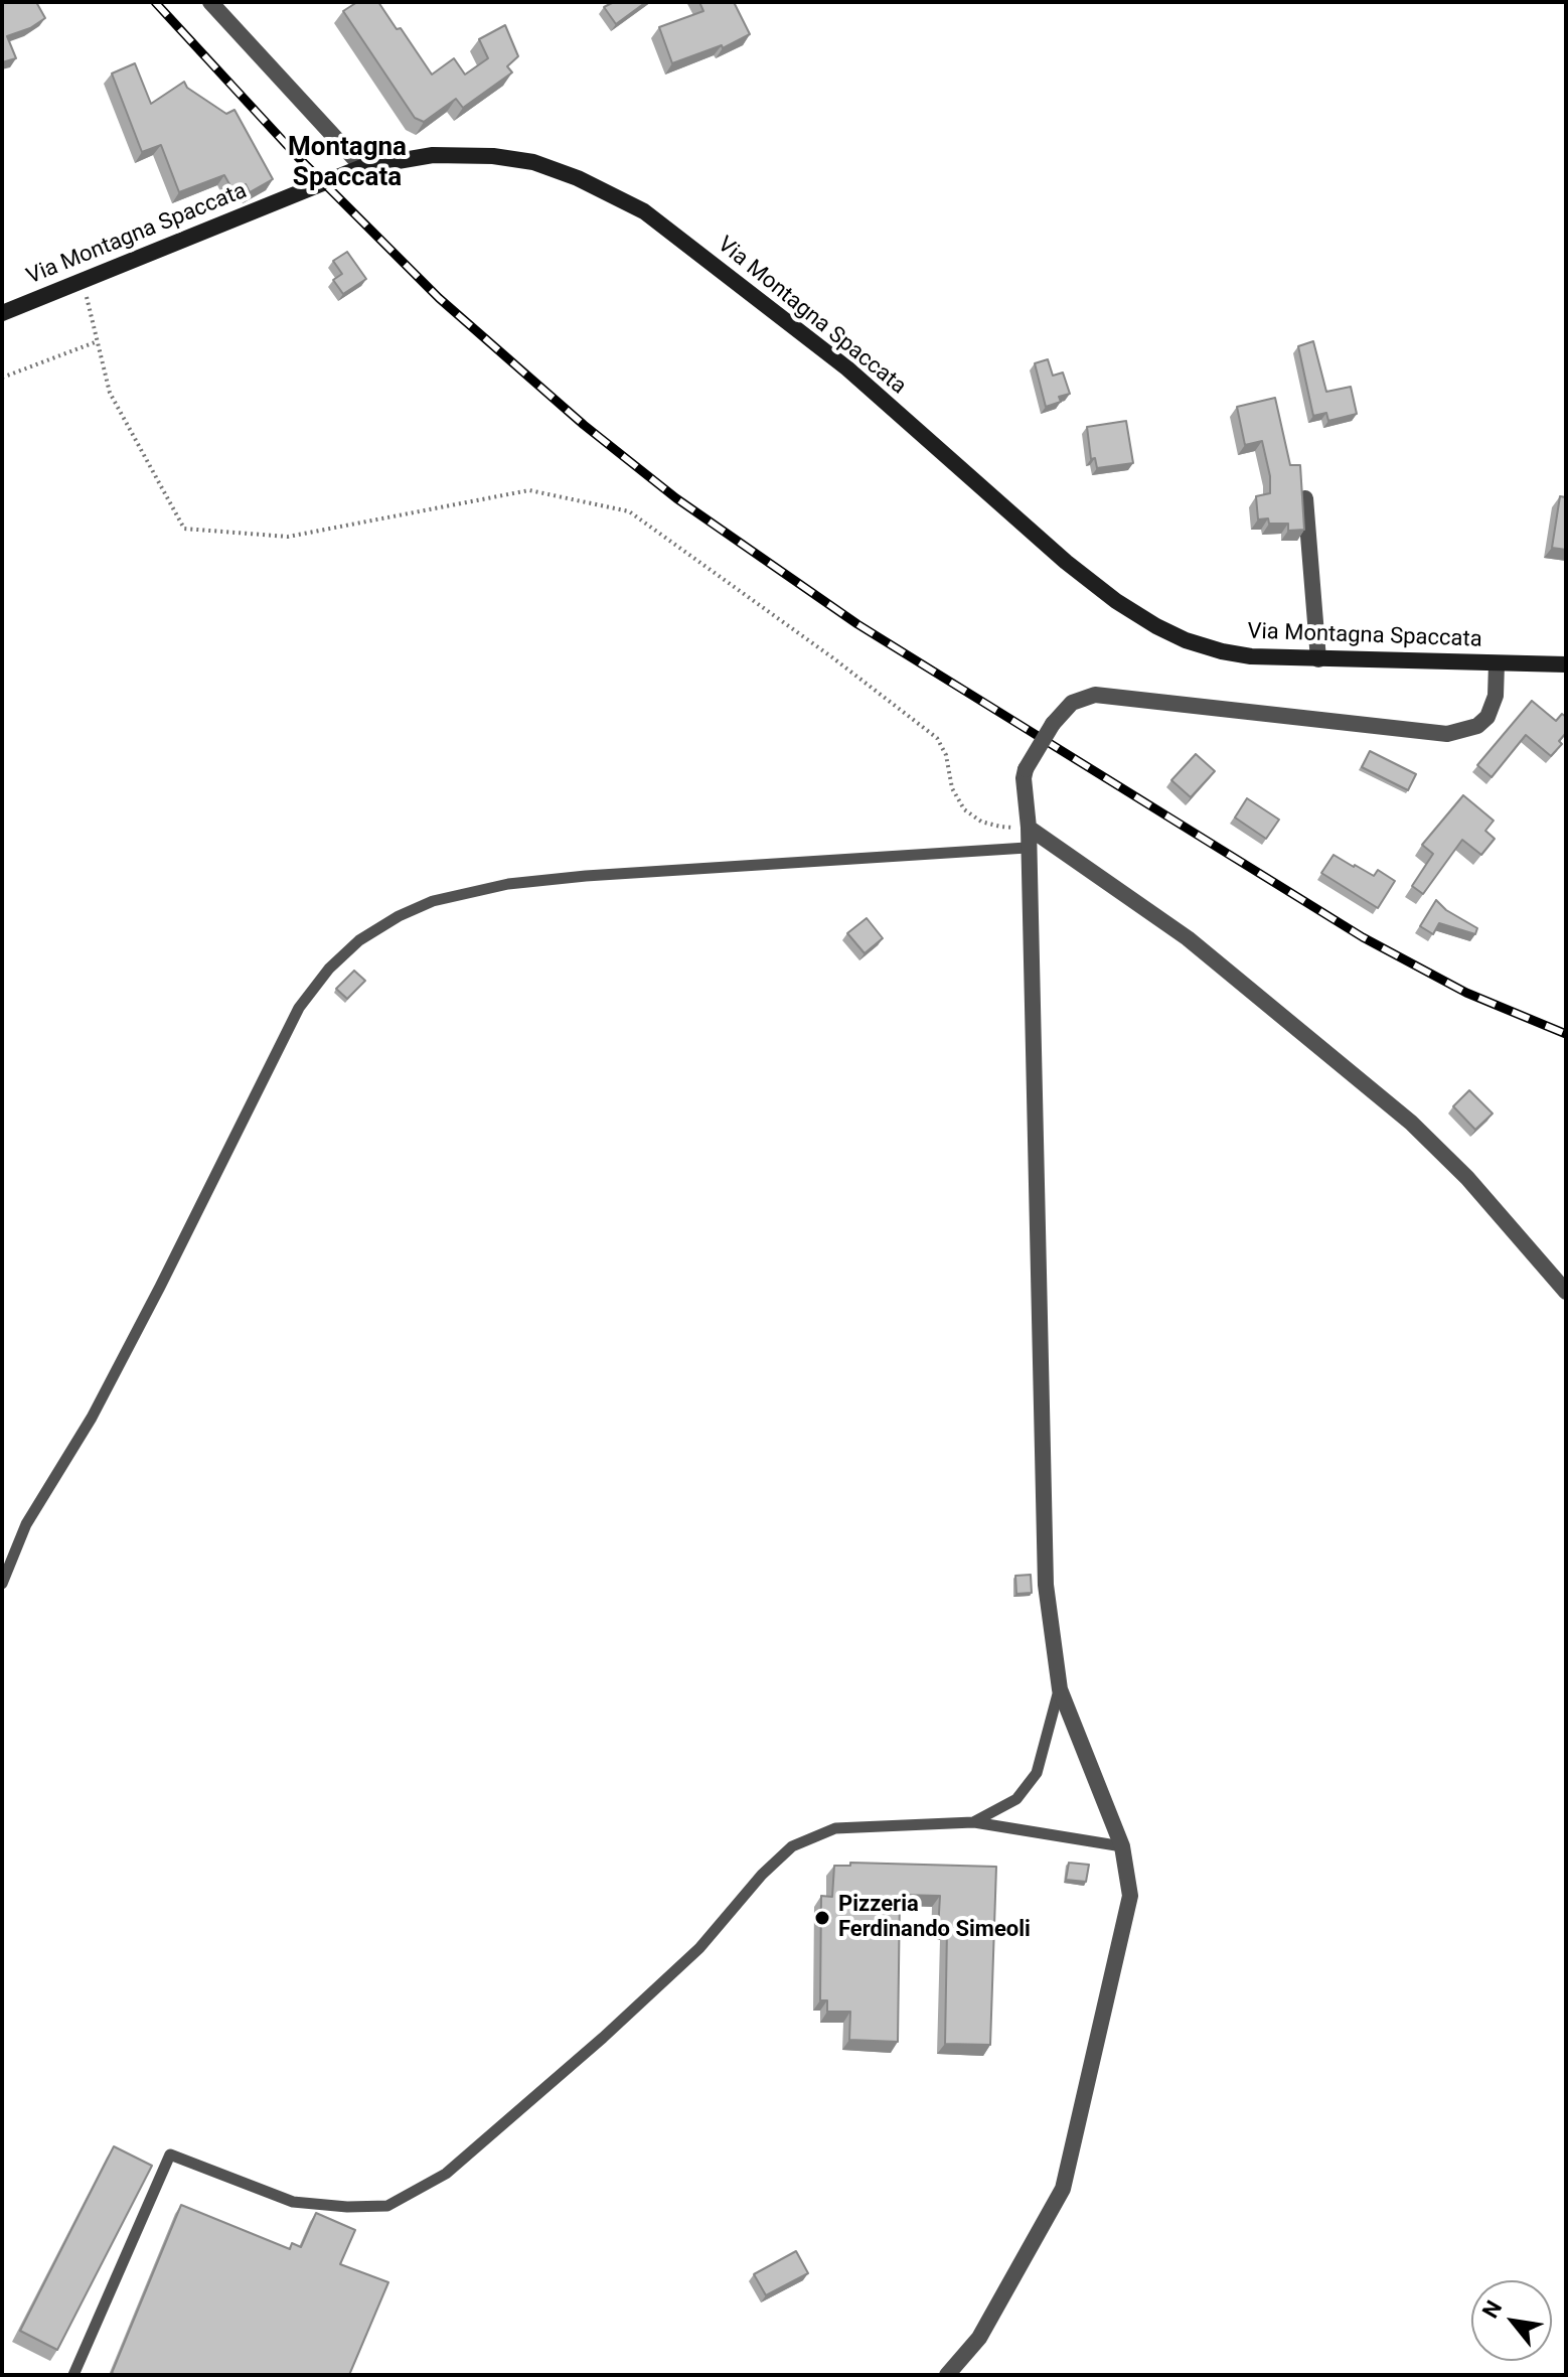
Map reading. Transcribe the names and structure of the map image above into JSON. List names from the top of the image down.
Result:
{
  "streets": {
    "main road": ["Via Montagna Spaccata"]
  },
  "districts": ["Montagna Spaccata"],
  "places": ["Pizzeria Ferdinando Simeoli"],
  "north": "top left"
}
